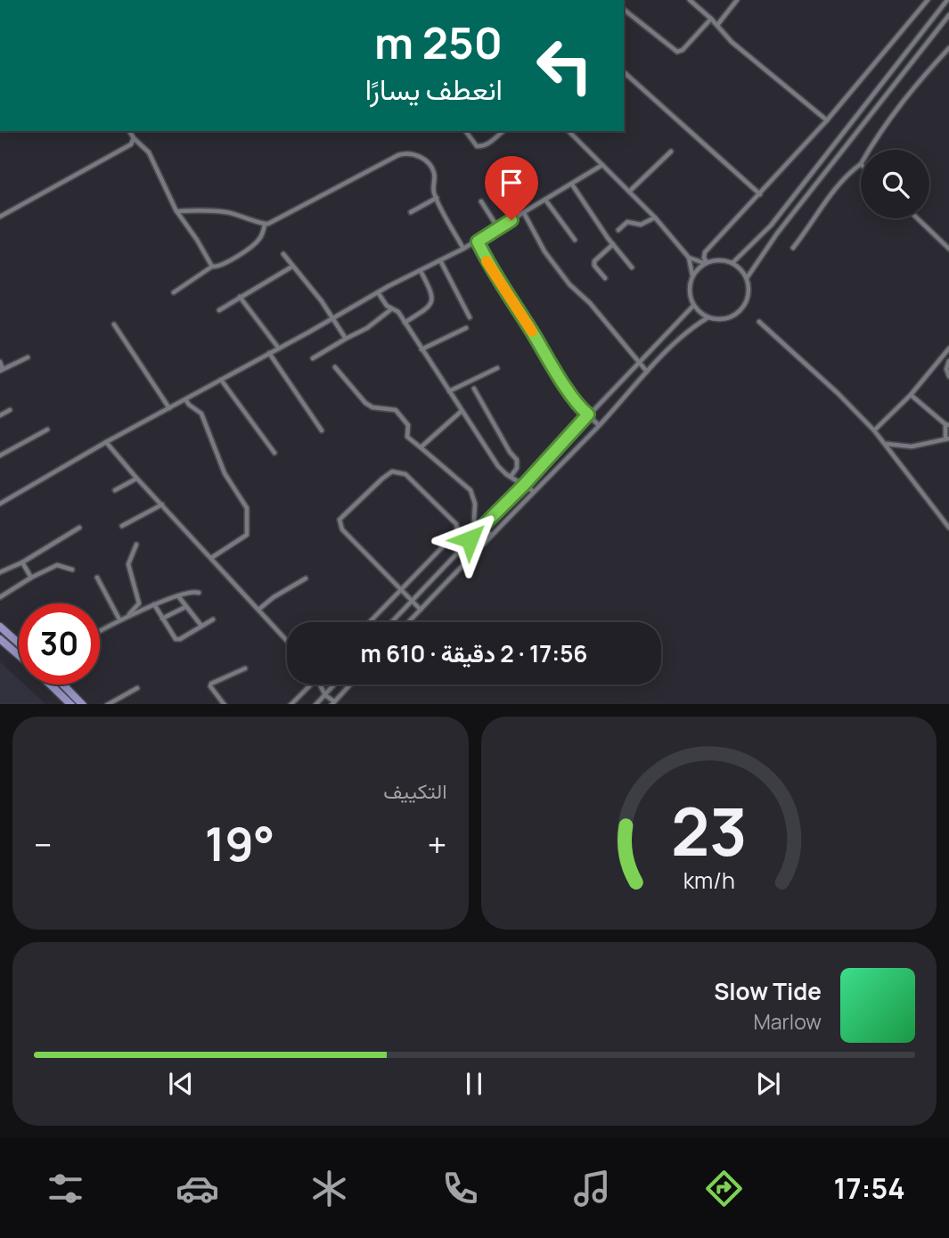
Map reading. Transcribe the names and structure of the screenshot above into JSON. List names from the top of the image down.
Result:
{
  "page": {
    "turn": ["250 m", "انعطف يسارًا"],
    "limit": "30",
    "trip": "17:56 · 2 دقيقة · 610 m",
    "tile": "التكييف",
    "heat": ["−", "19°", "+"],
    "song": ["Slow Tide", "Marlow"],
    "tabs": "17:54",
    "gauge": ["23", "km/h"]
  }
}
